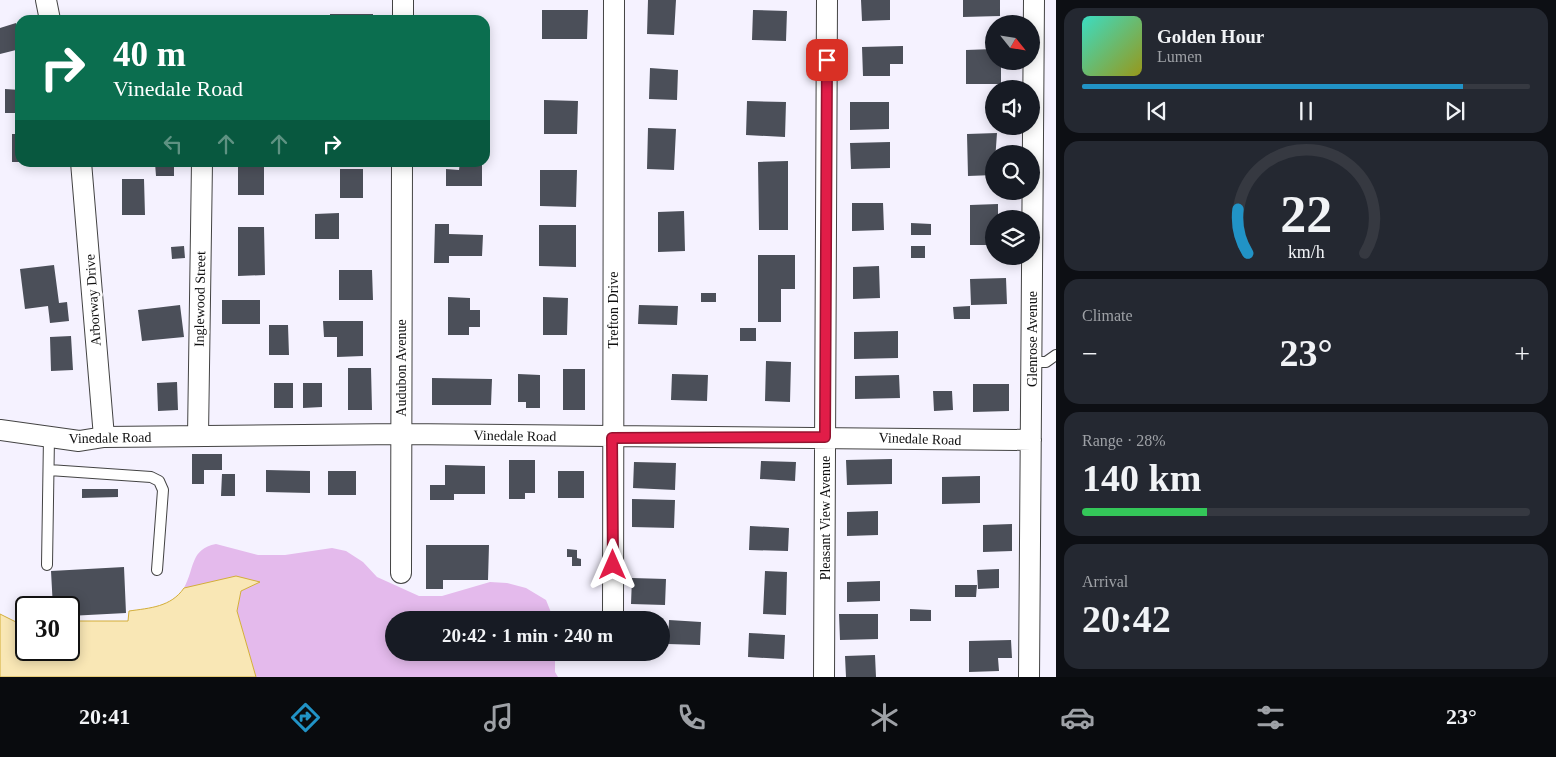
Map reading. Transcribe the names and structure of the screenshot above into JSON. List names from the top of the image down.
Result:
{
  "streets": {
    "street": [
      "Inglewood Street",
      "Arborway Drive",
      "Trefton Drive",
      "Glenrose Avenue",
      "Audubon Avenue",
      "Vinedale Road",
      "Pleasant View Avenue"
    ]
  },
  "crossings": [
    ["Inglewood Street", "Vinedale Road"],
    ["Arborway Drive", "Vinedale Road"],
    ["Trefton Drive", "Vinedale Road"],
    ["Glenrose Avenue", "Vinedale Road"],
    ["Audubon Avenue", "Vinedale Road"],
    ["Vinedale Road", "Pleasant View Avenue"]
  ],
  "north": "bottom right",
  "page": {
    "turn": ["40 m", "Vinedale Road"],
    "song": ["Golden Hour", "Lumen"],
    "tile": [
      "Climate",
      ["Range · 28%", "140 km"],
      ["Arrival", "20:42"]
    ],
    "heat": ["−", "23°", "+"],
    "limit": "30",
    "trip": "20:42 · 1 min · 240 m",
    "tabs": ["20:41", "23°"],
    "gauge": ["22", "km/h"]
  }
}
